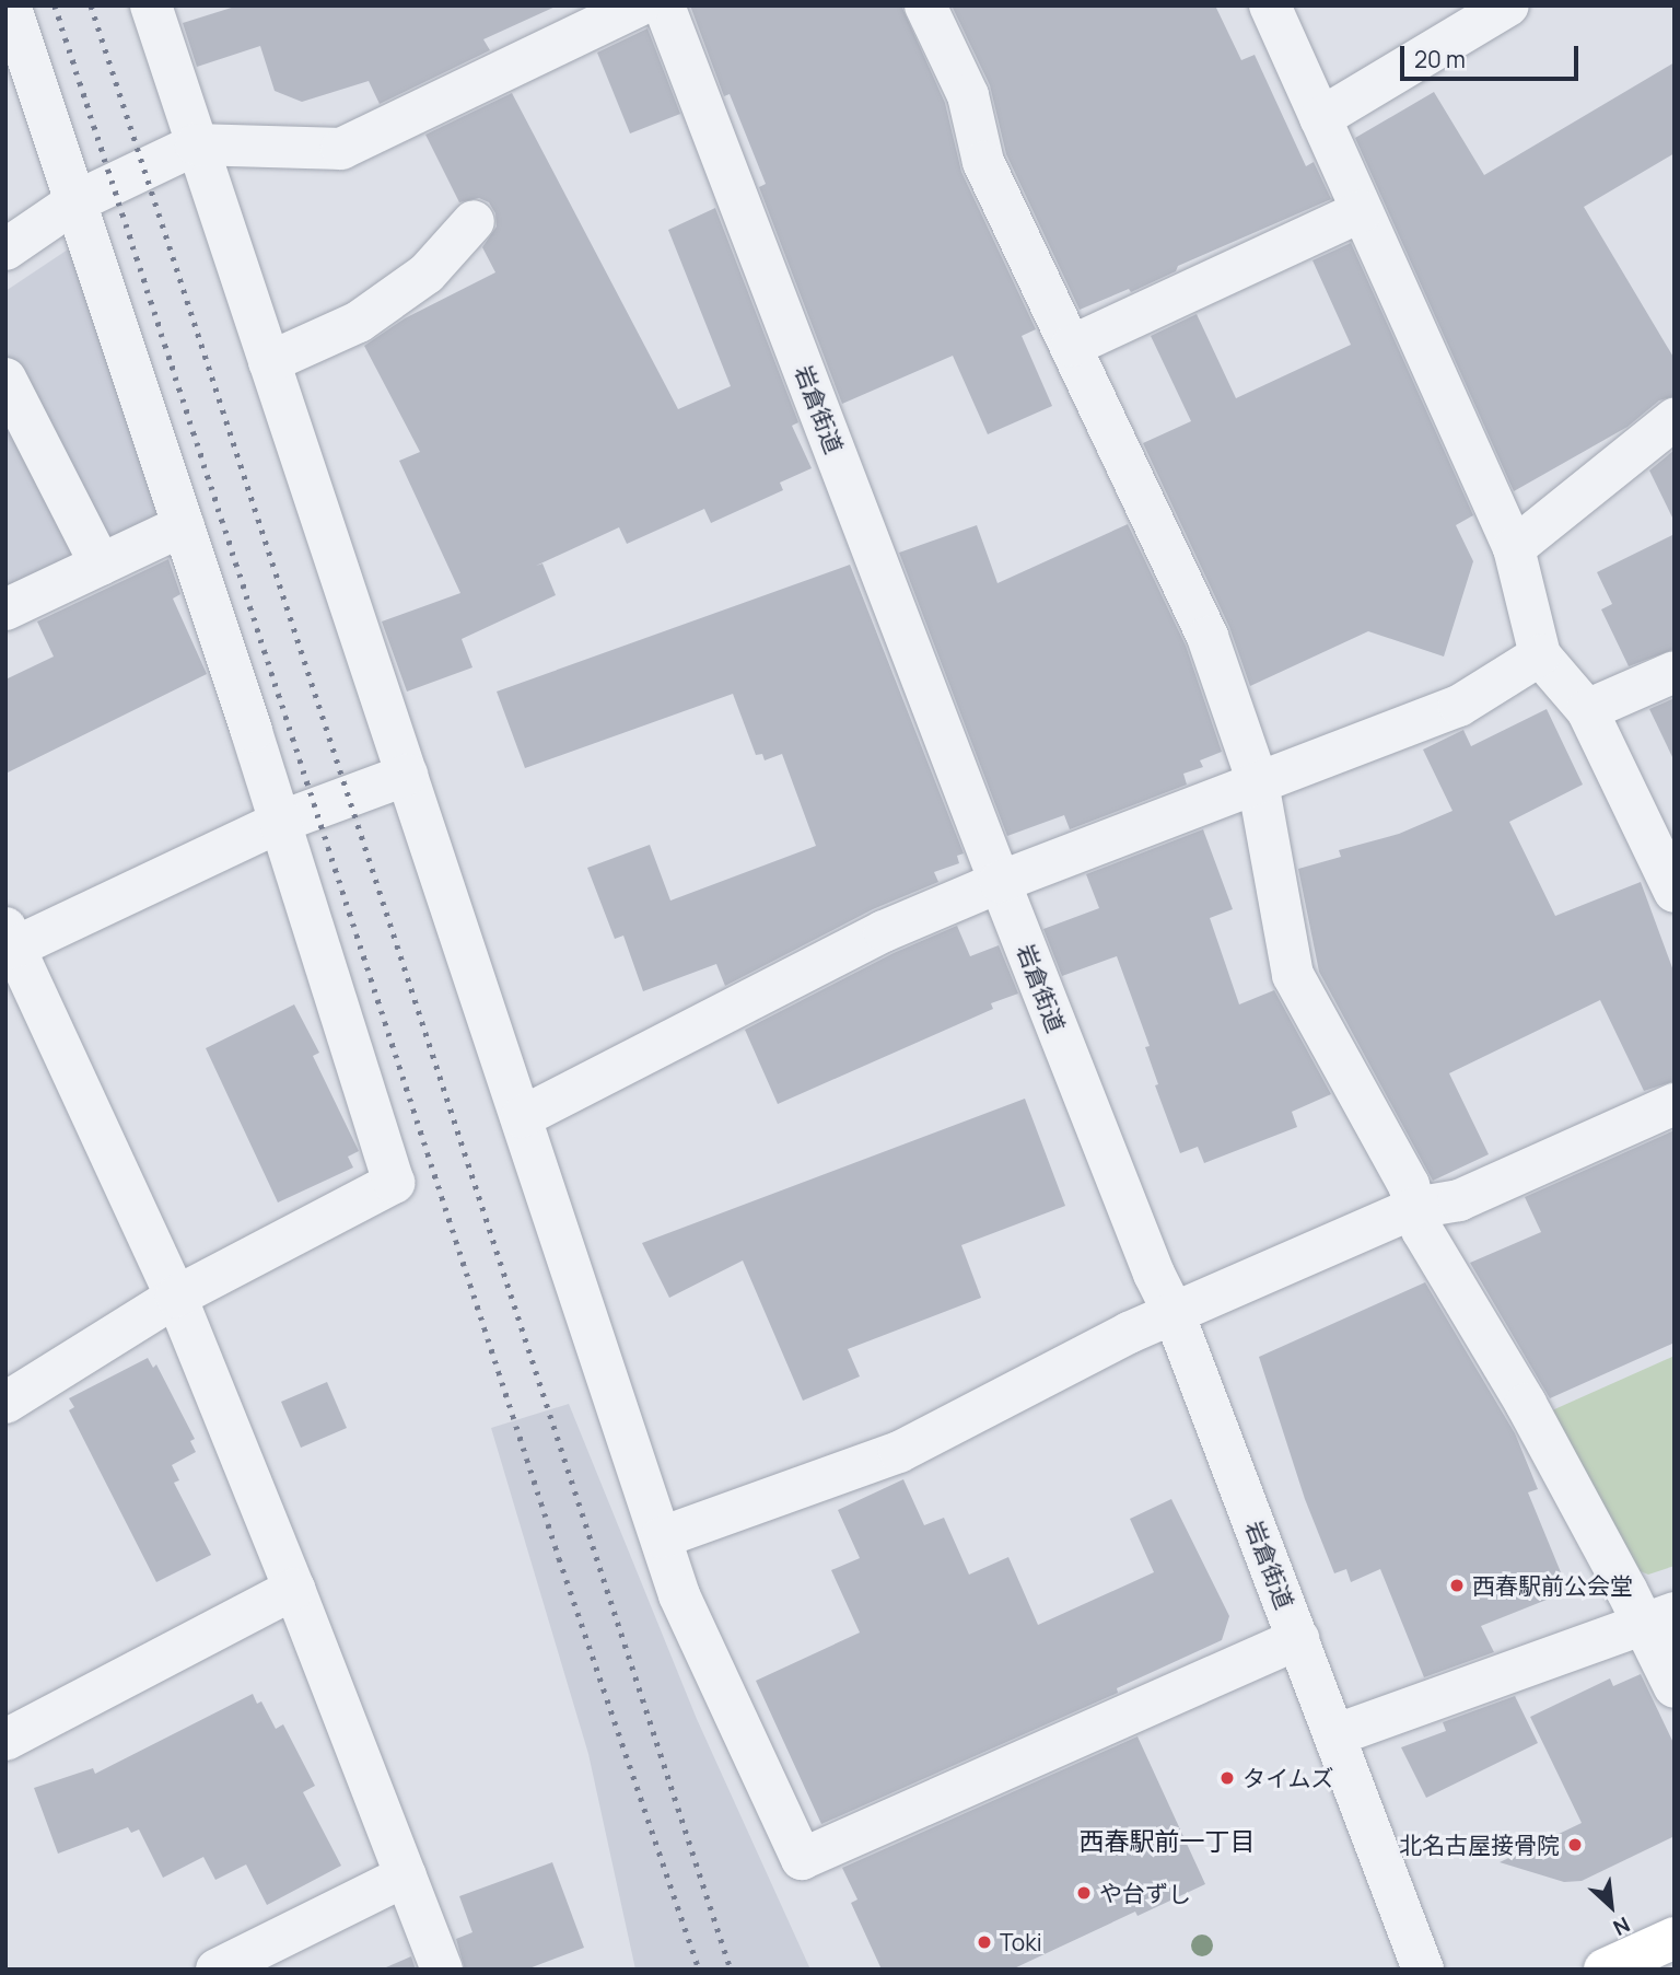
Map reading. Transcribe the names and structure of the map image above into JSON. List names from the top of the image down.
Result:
{
  "streets": {
    "street": ["岩倉街道"]
  },
  "districts": ["西春駅前一丁目"],
  "places": [
    "西春駅前公会堂",
    "タイムズ",
    "北名古屋接骨院",
    "や台ずし",
    "Toki"
  ],
  "scale_bar": "20 m",
  "north": "bottom right"
}
